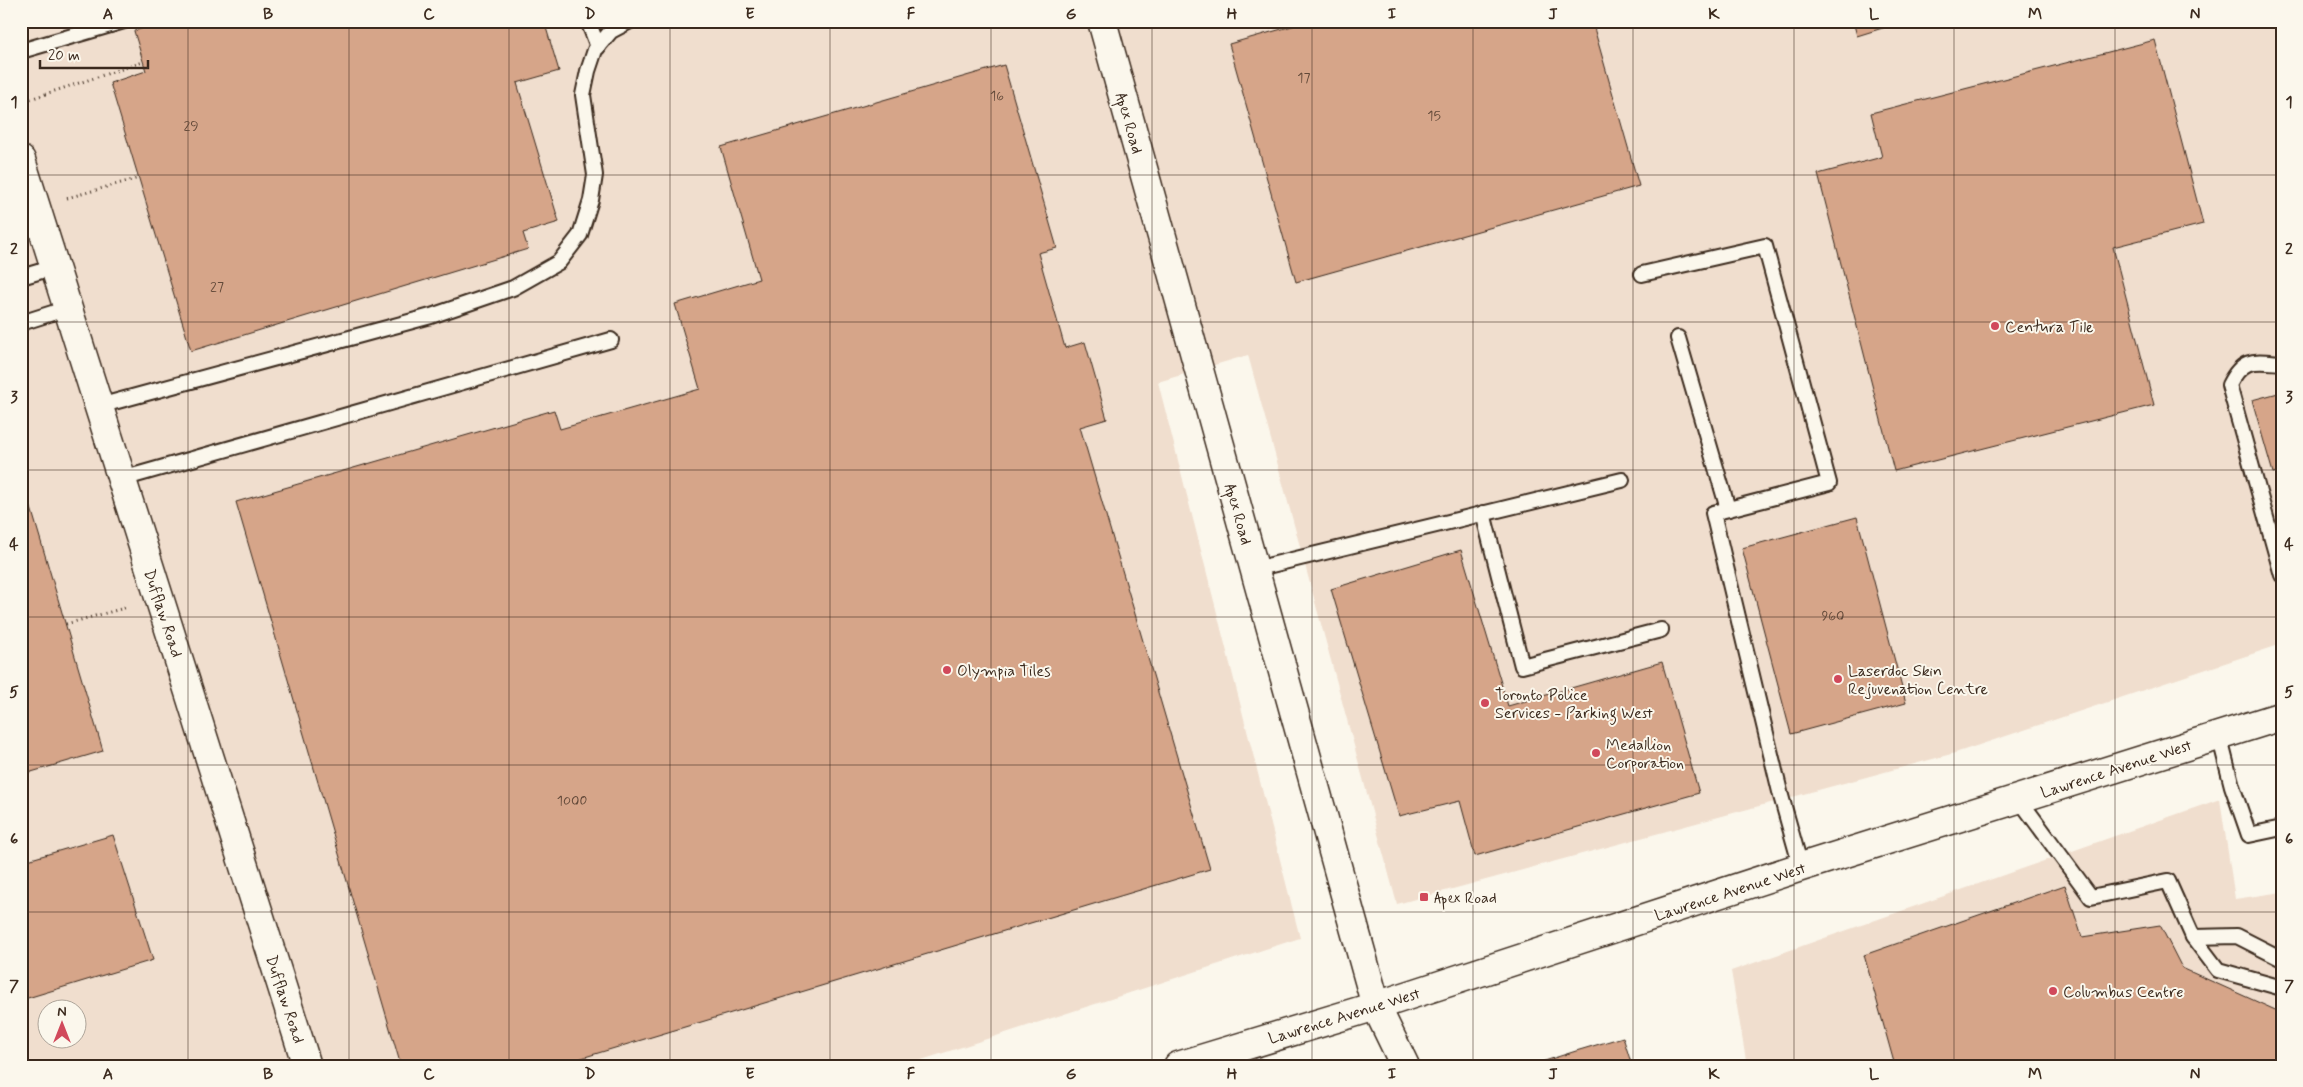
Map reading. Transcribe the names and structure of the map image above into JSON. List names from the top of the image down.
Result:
{
  "streets": {
    "street": ["Apex Road", "Dufflaw Road", "Lawrence Avenue West"]
  },
  "crossings": [
    ["Apex Road", "Lawrence Avenue West"]
  ],
  "places": {
    "other": [
      "Centura Tile",
      "Olympia Tiles",
      "Laserdoc Skin Rejuvenation Centre",
      "Toronto Police Services - Parking West",
      "Medallion Corporation",
      "Columbus Centre"
    ],
    "transit": ["Apex Road"]
  },
  "house_numbers": [
    "17",
    "16",
    "15",
    "29",
    "27",
    "960",
    "1000"
  ],
  "scale_bar": "20 m",
  "north": "top",
  "grid": {
    "columns": [
      "A",
      "B",
      "C",
      "D",
      "E",
      "F",
      "G",
      "H",
      "I",
      "J",
      "K",
      "L",
      "M",
      "N"
    ],
    "rows": [
      "1",
      "2",
      "3",
      "4",
      "5",
      "6",
      "7"
    ]
  }
}
